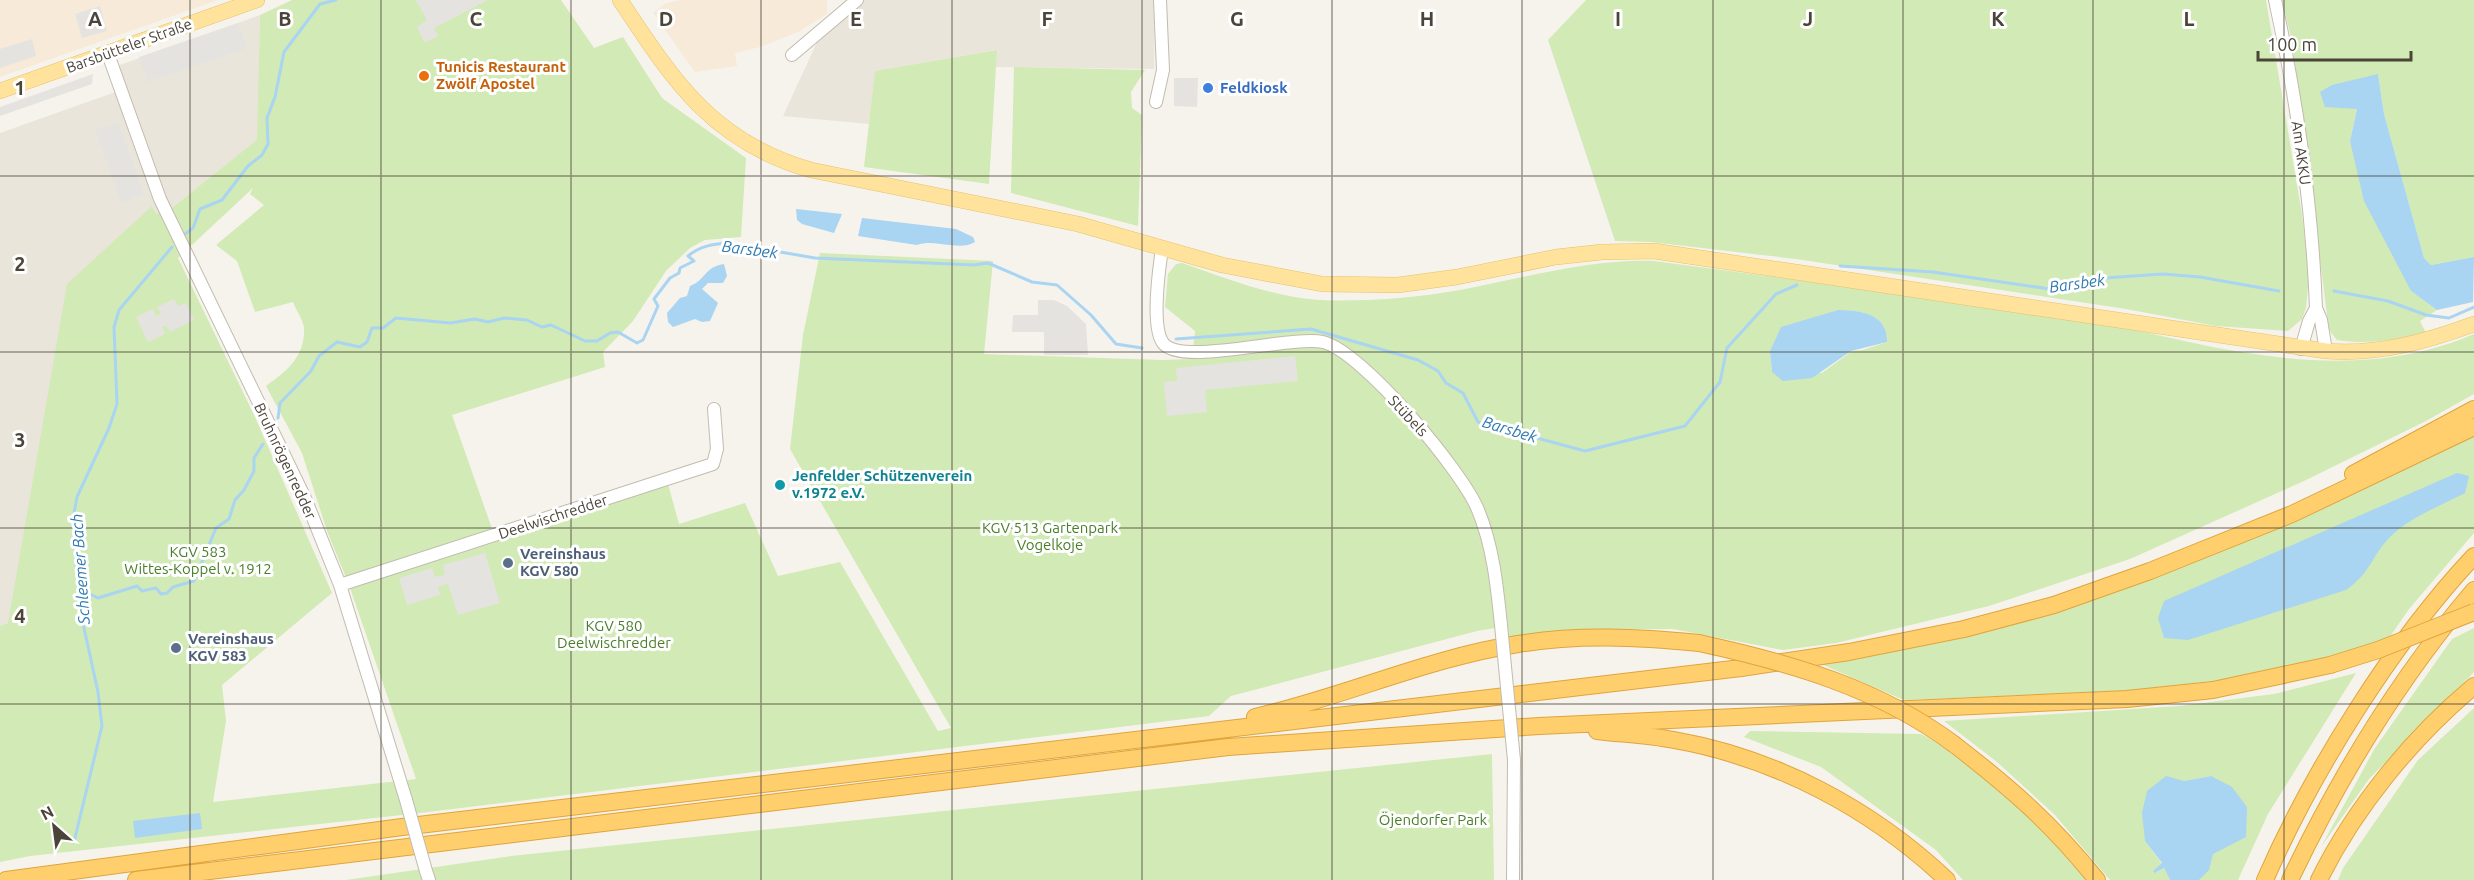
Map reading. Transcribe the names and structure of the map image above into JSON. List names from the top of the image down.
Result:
{
  "streets": {
    "main road": ["Barsbütteler Straße"],
    "street": [
      "Am AKKU",
      "Stübels",
      "Bruhnrögenredder",
      "Deelwischredder"
    ]
  },
  "crossings": [
    ["Barsbütteler Straße", "Bruhnrögenredder"],
    ["Bruhnrögenredder", "Deelwischredder"]
  ],
  "water": ["Barsbek", "Schleemer Bach"],
  "parks": [
    "KGV 513 Gartenpark Vogelkoje",
    "KGV 583 Wittes-Koppel v. 1912",
    "KGV 580 Deelwischredder",
    "Öjendorfer Park"
  ],
  "places": [
    "Tunicis Restaurant Zwölf Apostel",
    "Feldkiosk",
    "Jenfelder Schützenverein v.1972 e.V.",
    "Vereinshaus KGV 580",
    "Vereinshaus KGV 583"
  ],
  "scale_bar": "100 m",
  "north": "top left",
  "grid": {
    "columns": [
      "A",
      "B",
      "C",
      "D",
      "E",
      "F",
      "G",
      "H",
      "I",
      "J",
      "K",
      "L"
    ],
    "rows": [
      "1",
      "2",
      "3",
      "4"
    ]
  }
}
